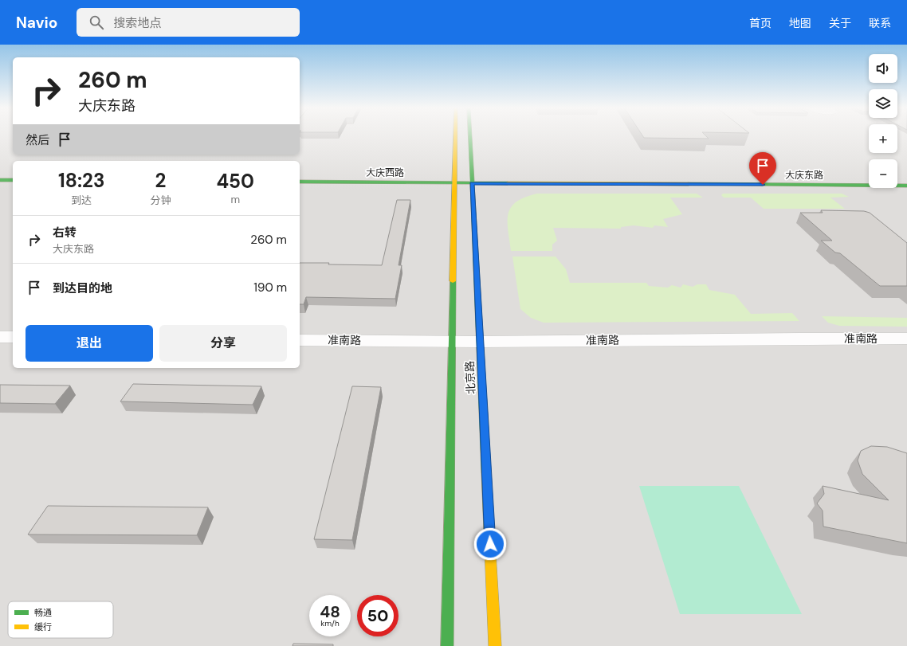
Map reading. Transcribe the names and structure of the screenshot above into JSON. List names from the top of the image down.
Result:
{
  "streets": {
    "main road": ["大庆西路", "大庆东路", "北京路"],
    "street": ["准南路"]
  },
  "crossings": [
    ["大庆西路", "大庆东路"],
    ["大庆西路", "北京路"],
    ["大庆东路", "北京路"],
    ["准南路", "北京路"]
  ],
  "legend": ["畅通", "缓行"],
  "page": {
    "header": "Navio",
    "search": "搜索地点",
    "nav": [
      "首页",
      "地图",
      "关于",
      "联系"
    ],
    "map_buttons": ["+", "−"],
    "turn": ["260 m", "大庆东路"],
    "then": "然后",
    "eta": [
      "18:23",
      "到达",
      "2",
      "分钟",
      "450",
      "m"
    ],
    "list": [
      {
        "name": "右转",
        "note": "大庆东路",
        "value": "260 m"
      },
      {
        "name": "到达目的地",
        "value": "190 m"
      }
    ],
    "buttons": ["退出", "分享"],
    "speed": "48 km/h",
    "limit": "50"
  }
}
